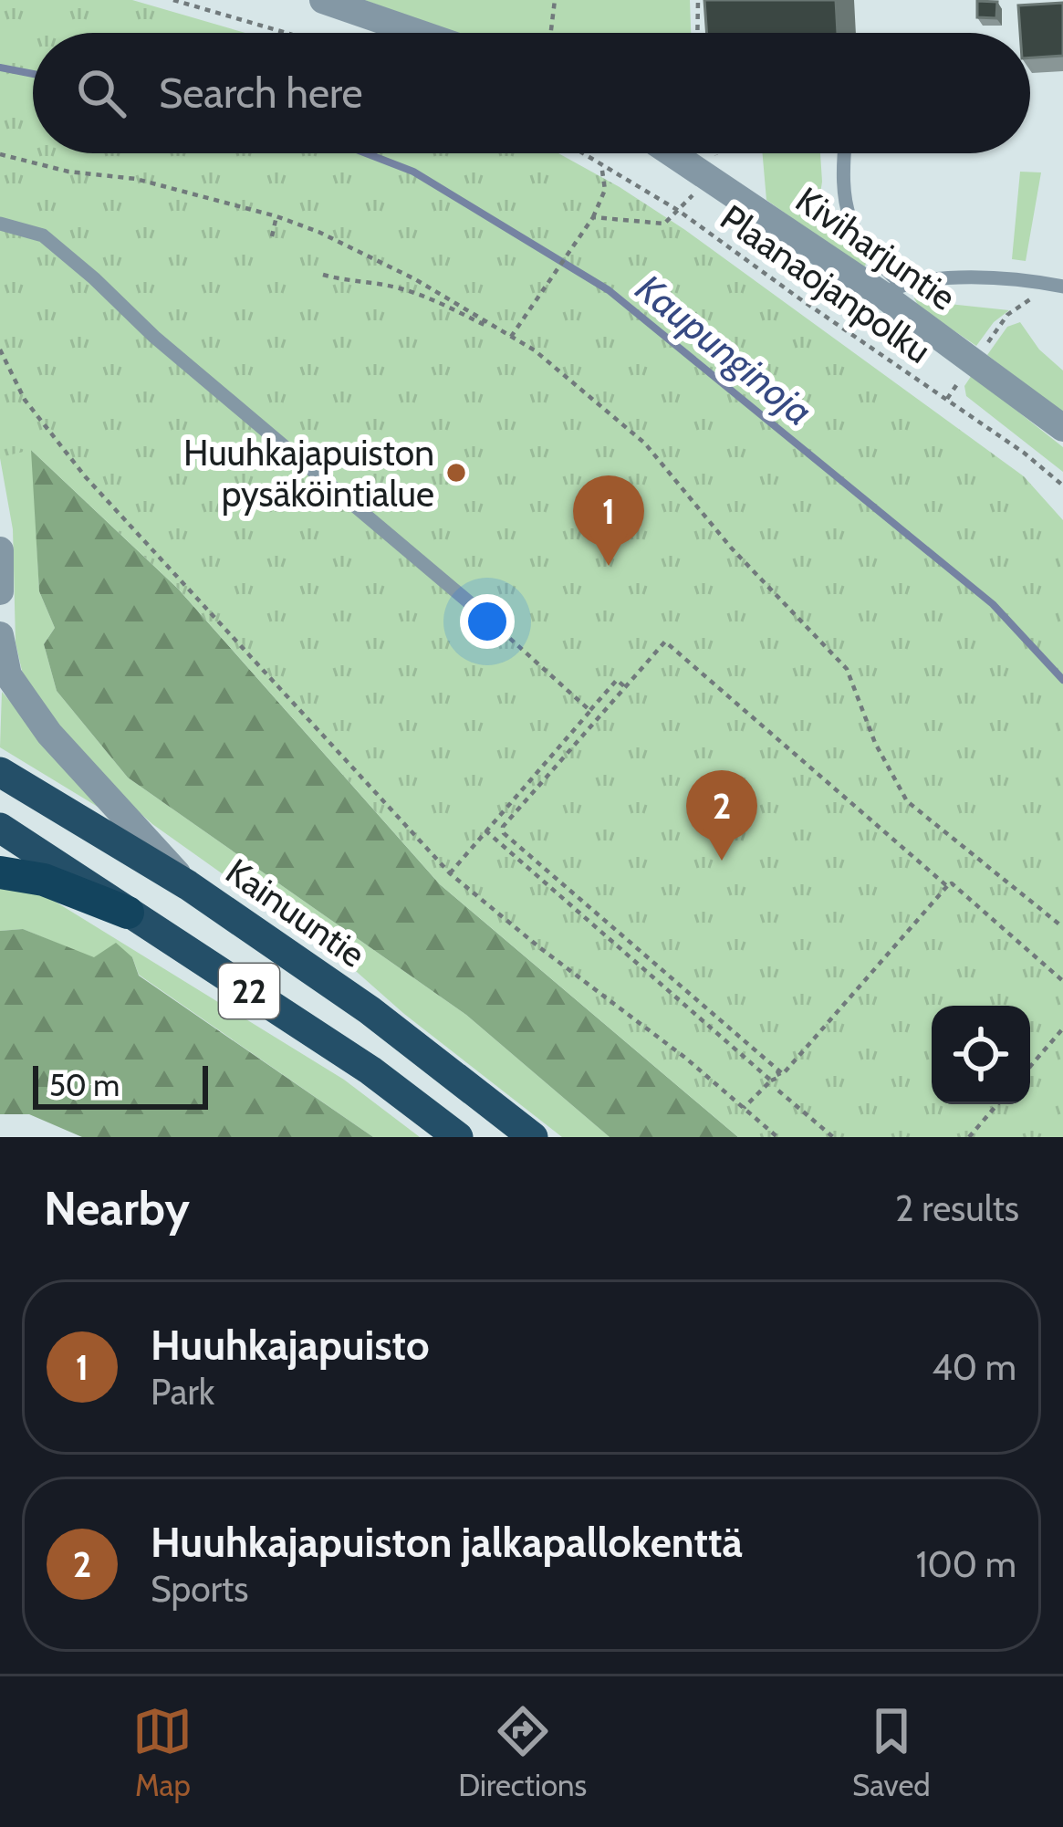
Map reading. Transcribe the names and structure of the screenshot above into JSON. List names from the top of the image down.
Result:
{
  "streets": {
    "highway": ["Kainuuntie", "22"],
    "street": ["Kiviharjuntie"],
    "path": ["Plaanaojanpolku"]
  },
  "water": ["Kaupunginoja"],
  "places": ["Huuhkajapuiston pysäköintialue"],
  "scale_bar": "50 m",
  "page": {
    "search": "Search here",
    "pins": ["1", "2"],
    "scale": "50 m",
    "heading": ["Nearby", "2 results"],
    "list": [
      {
        "mark": "1",
        "name": "Huuhkajapuisto",
        "note": "Park",
        "value": "40 m"
      },
      {
        "mark": "2",
        "name": "Huuhkajapuiston jalkapallokenttä",
        "note": "Sports",
        "value": "100 m"
      }
    ],
    "nav": ["Map", "Directions", "Saved"]
  }
}
